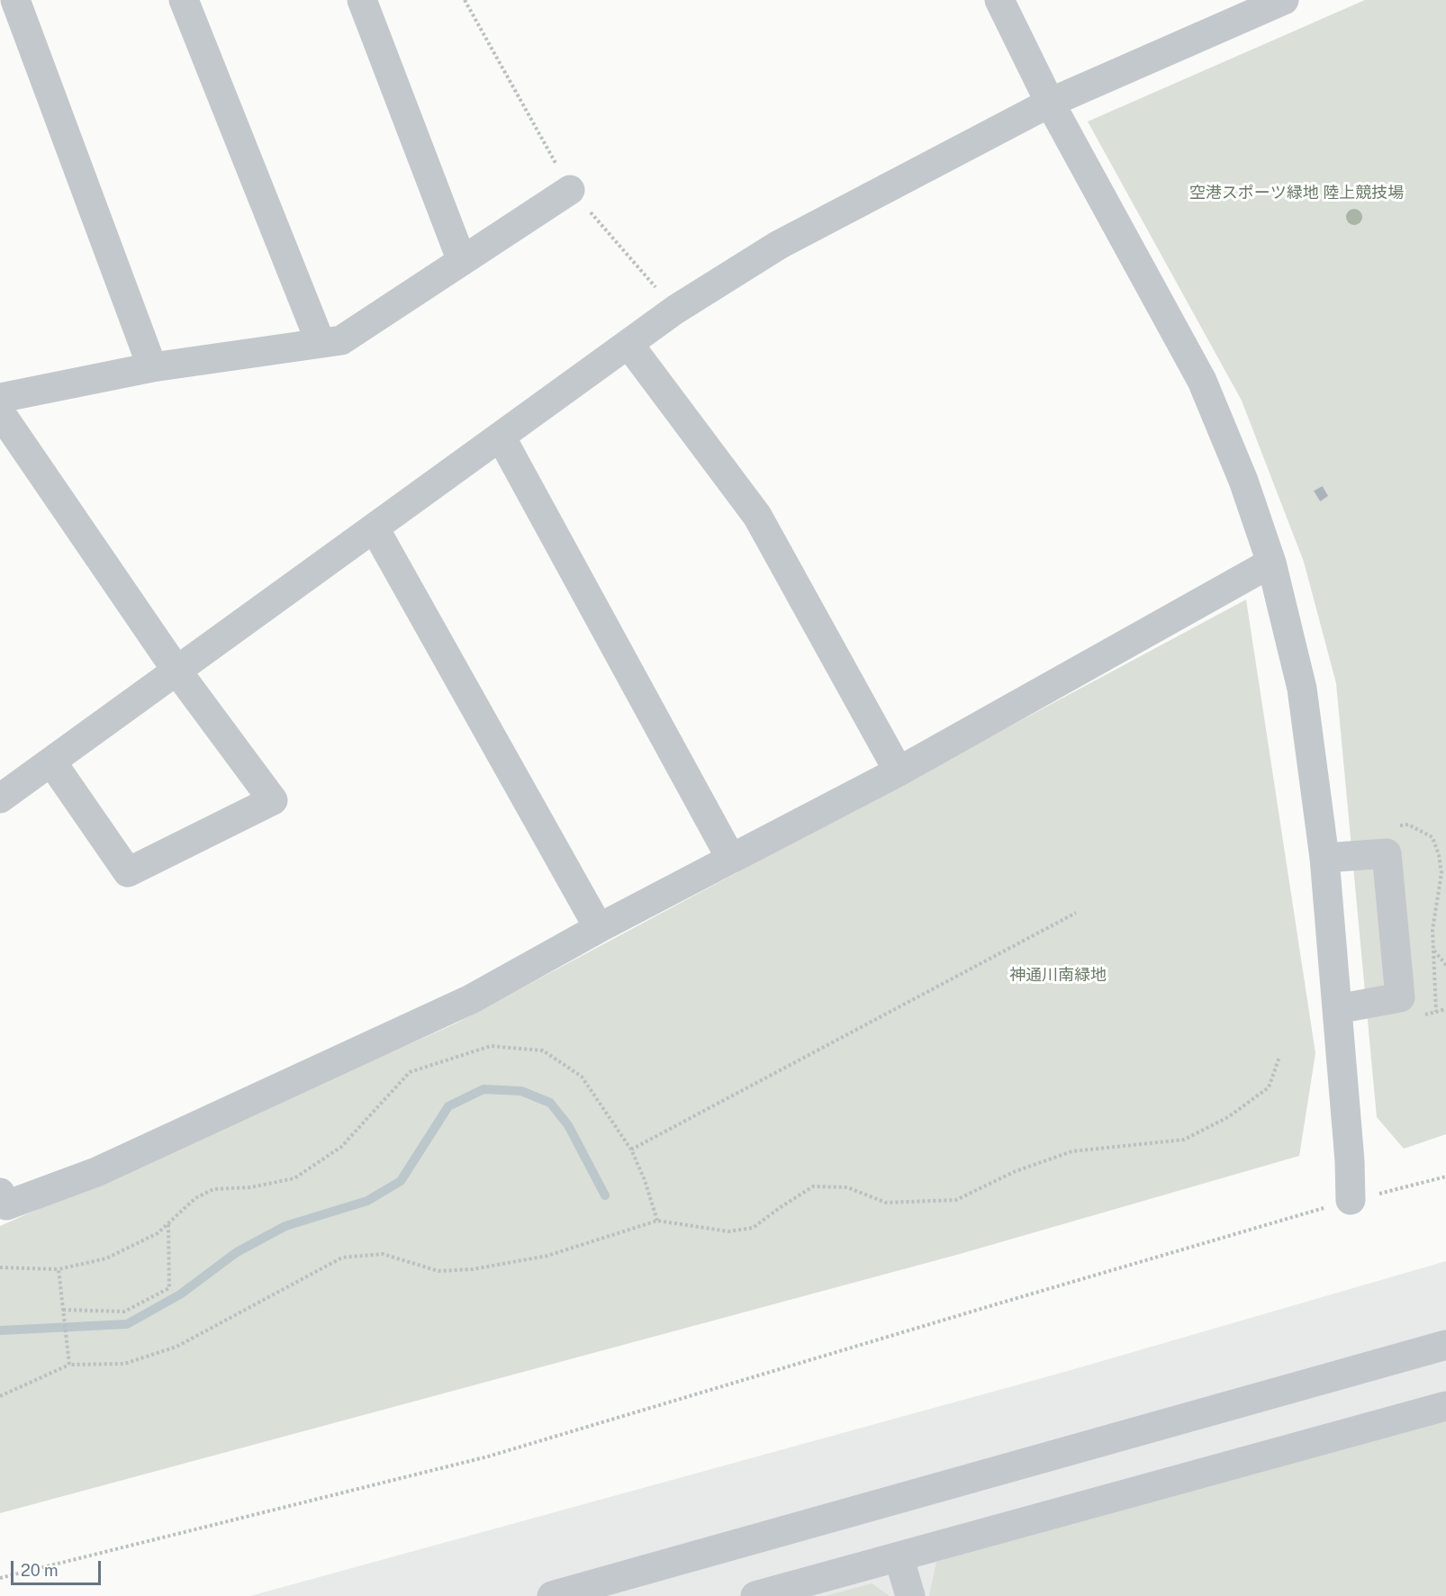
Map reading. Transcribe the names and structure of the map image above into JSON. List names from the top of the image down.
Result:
{
  "parks": ["空港スポーツ緑地 陸上競技場", "神通川南緑地"],
  "scale_bar": "20 m"
}
